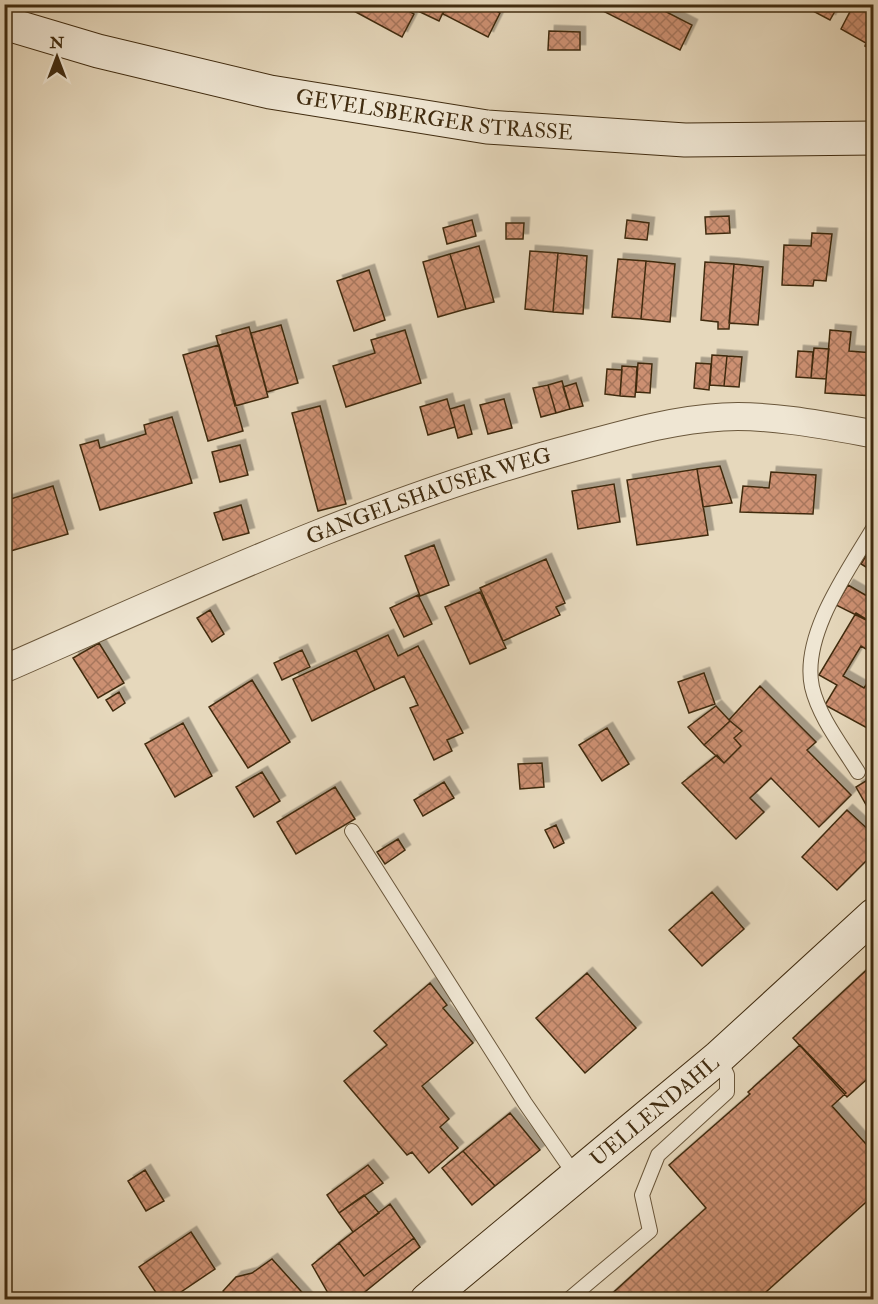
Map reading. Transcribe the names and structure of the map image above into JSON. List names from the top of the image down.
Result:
{
  "streets": {
    "main road": ["GEVELSBERGER STRASSE", "UELLENDAHL"],
    "street": ["GANGELSHAUSER WEG"]
  },
  "north": "top"
}
